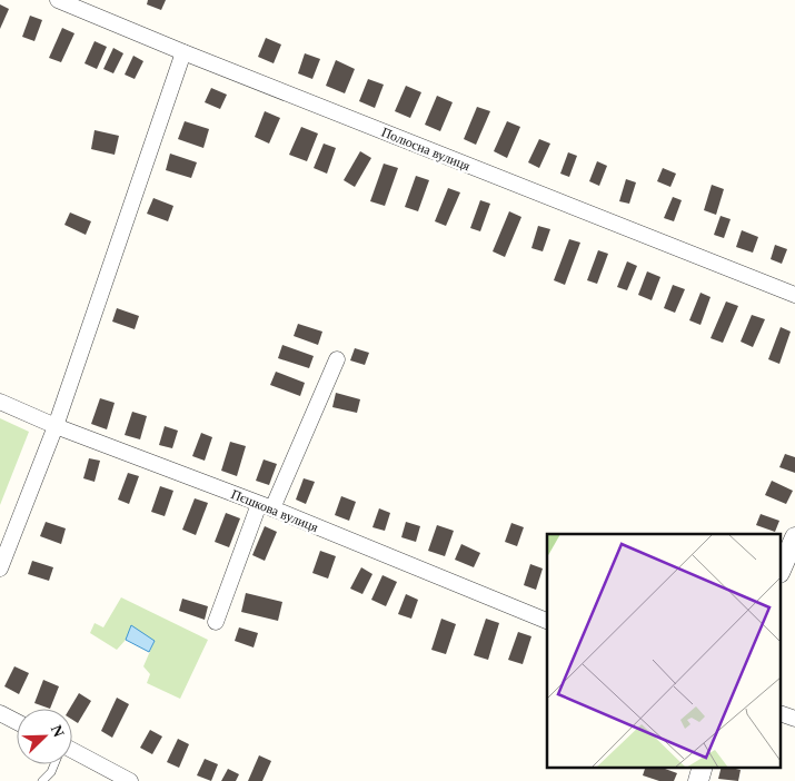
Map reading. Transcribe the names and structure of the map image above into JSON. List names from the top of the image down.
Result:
{
  "streets": {
    "street": ["Полюсна вулиця", "Пєшкова вулиця"]
  },
  "north": "top right"
}
